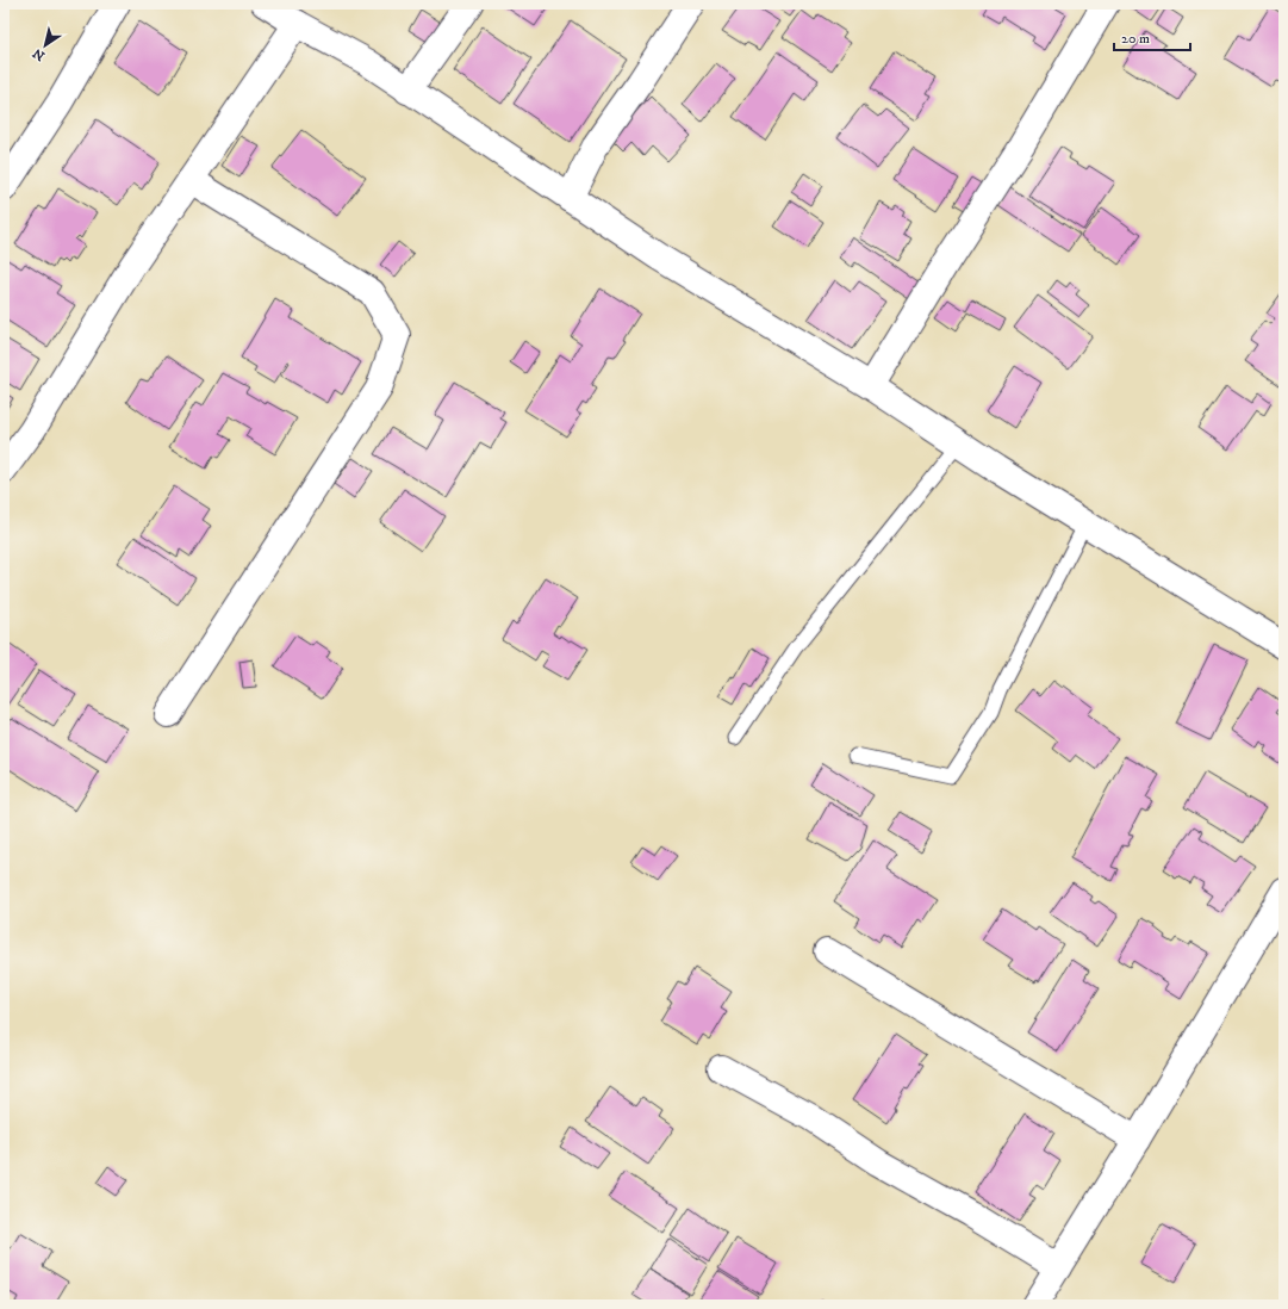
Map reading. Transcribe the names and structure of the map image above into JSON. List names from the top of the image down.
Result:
{
  "scale_bar": "20 m",
  "north": "bottom left"
}
